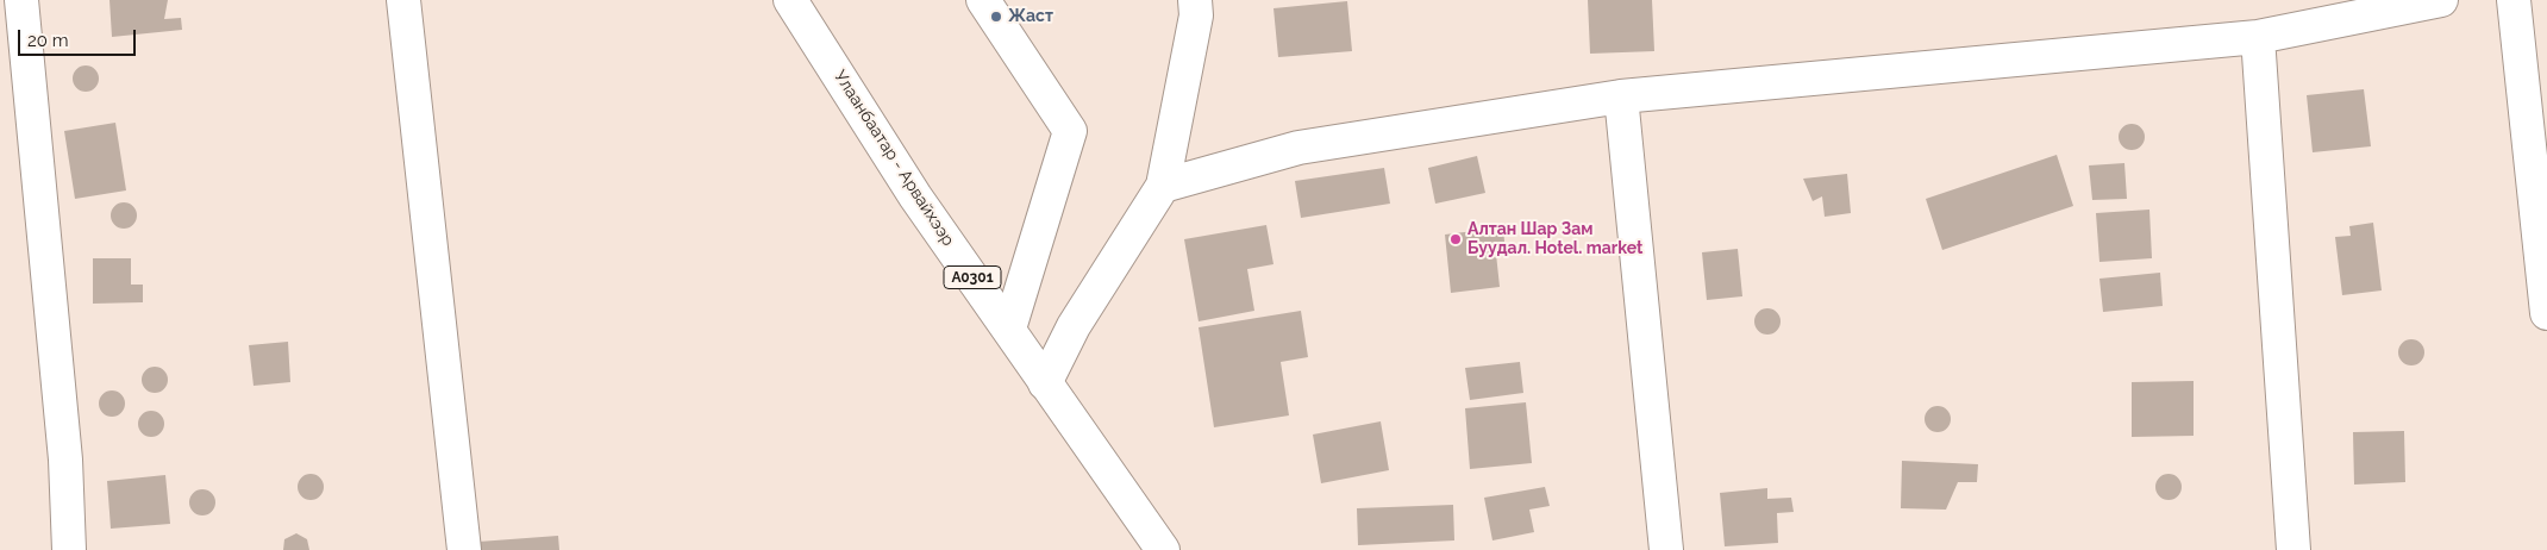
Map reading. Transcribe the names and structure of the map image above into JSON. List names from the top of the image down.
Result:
{
  "streets": {
    "main road": ["Улаанбаатар - Арвайхээр", "A0301"]
  },
  "places": ["Жаст", "Алтан Шар Зам Буудал. Hotel. market"],
  "scale_bar": "20 m"
}
